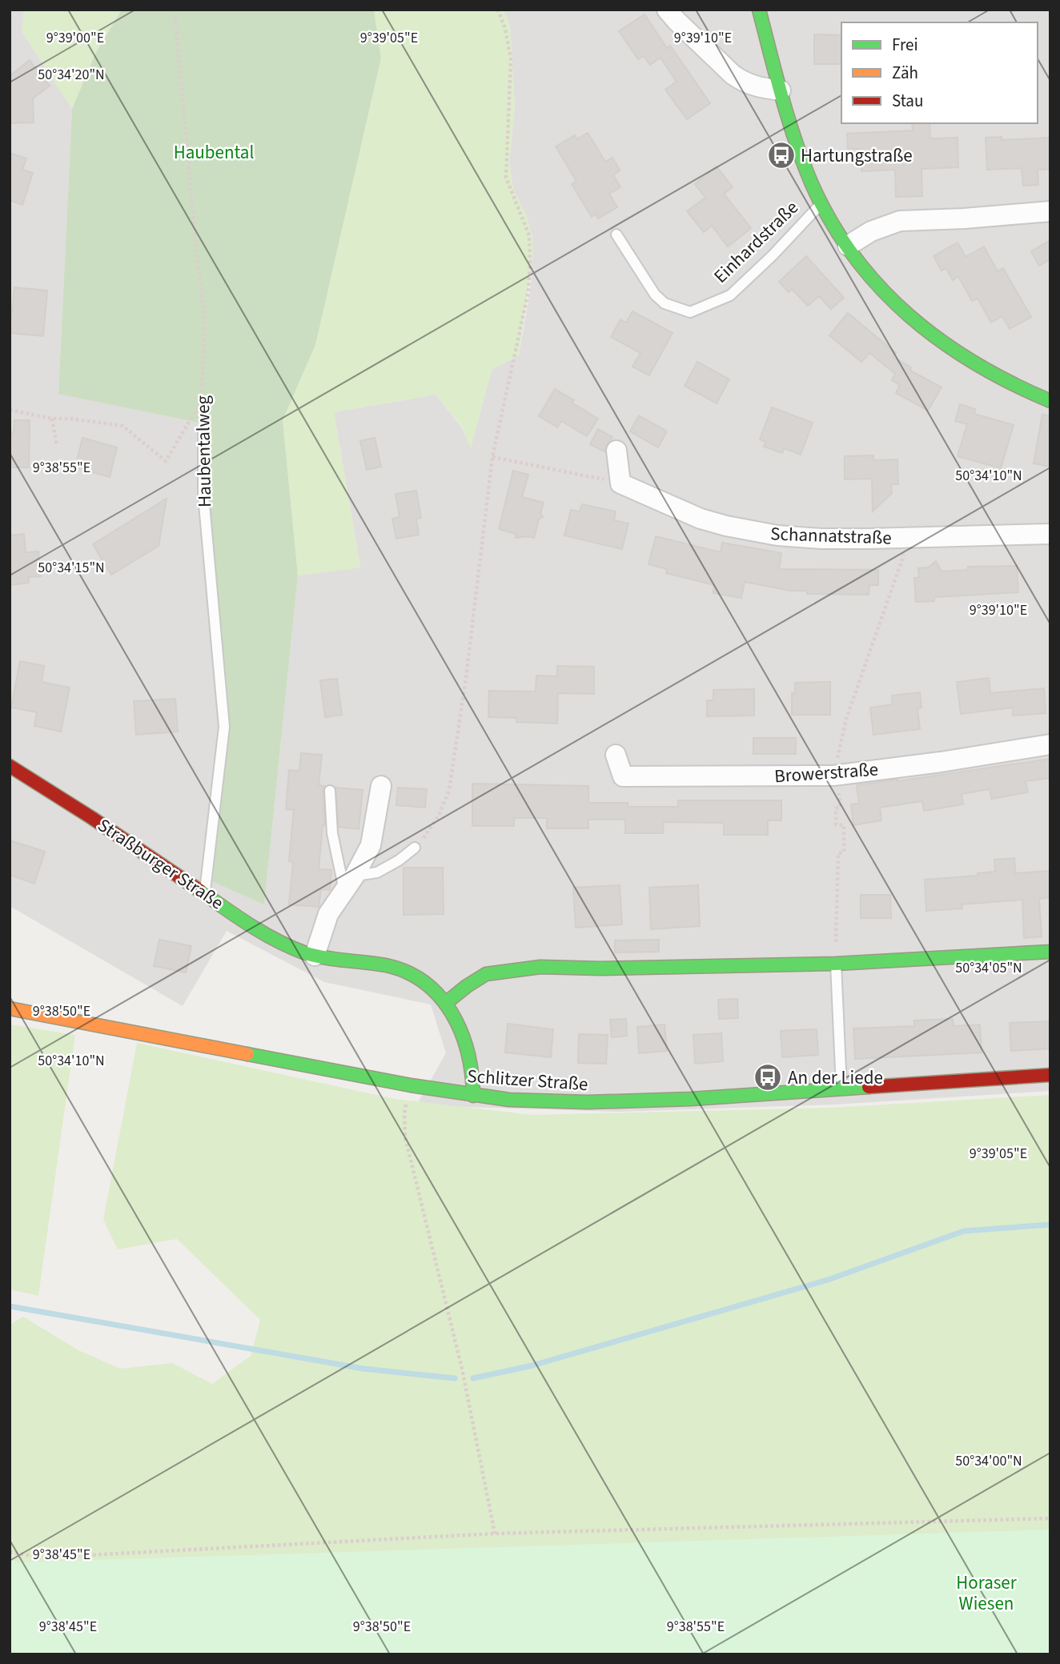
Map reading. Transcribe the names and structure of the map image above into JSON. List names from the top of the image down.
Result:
{
  "streets": {
    "street": [
      "Einhardstraße",
      "Schannatstraße",
      "Browerstraße",
      "Straßburger Straße",
      "Schlitzer Straße"
    ],
    "lane": ["Haubentalweg"]
  },
  "crossings": [
    ["Haubentalweg", "Straßburger Straße"],
    ["Straßburger Straße", "Schlitzer Straße"]
  ],
  "parks": ["Haubental", "Horaser Wiesen"],
  "places": {
    "bus stop": ["Hartungstraße", "An der Liede"]
  },
  "legend": ["Frei", "Zäh", "Stau"],
  "coordinates": [
    "9°39'00\"E",
    "9°39'05\"E",
    "9°39'10\"E",
    "50°34'20\"N",
    "9°38'55\"E",
    "50°34'10\"N",
    "50°34'15\"N",
    "50°34'05\"N",
    "9°38'50\"E",
    "50°34'00\"N",
    "9°38'45\"E"
  ]
}
